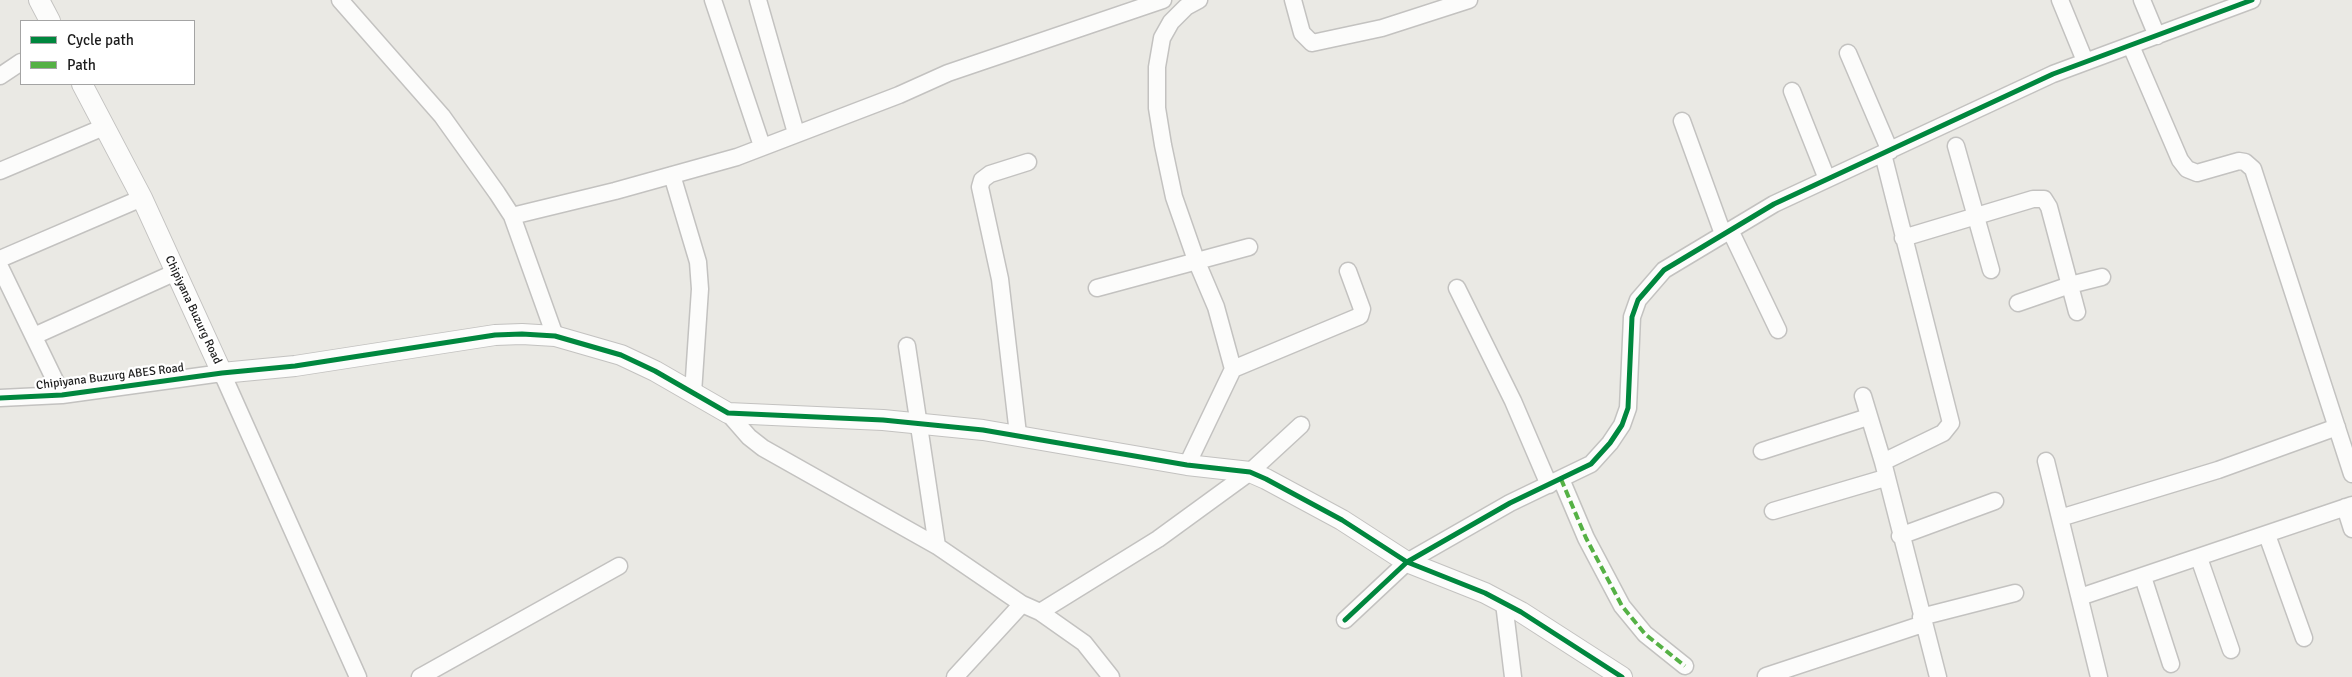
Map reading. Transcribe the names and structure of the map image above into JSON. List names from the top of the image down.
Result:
{
  "streets": {
    "street": ["Chipiyana Buzurg Road", "Chipiyana Buzurg ABES Road"]
  },
  "crossings": [
    ["Chipiyana Buzurg Road", "Chipiyana Buzurg ABES Road"]
  ],
  "legend": ["Cycle path", "Path"]
}
